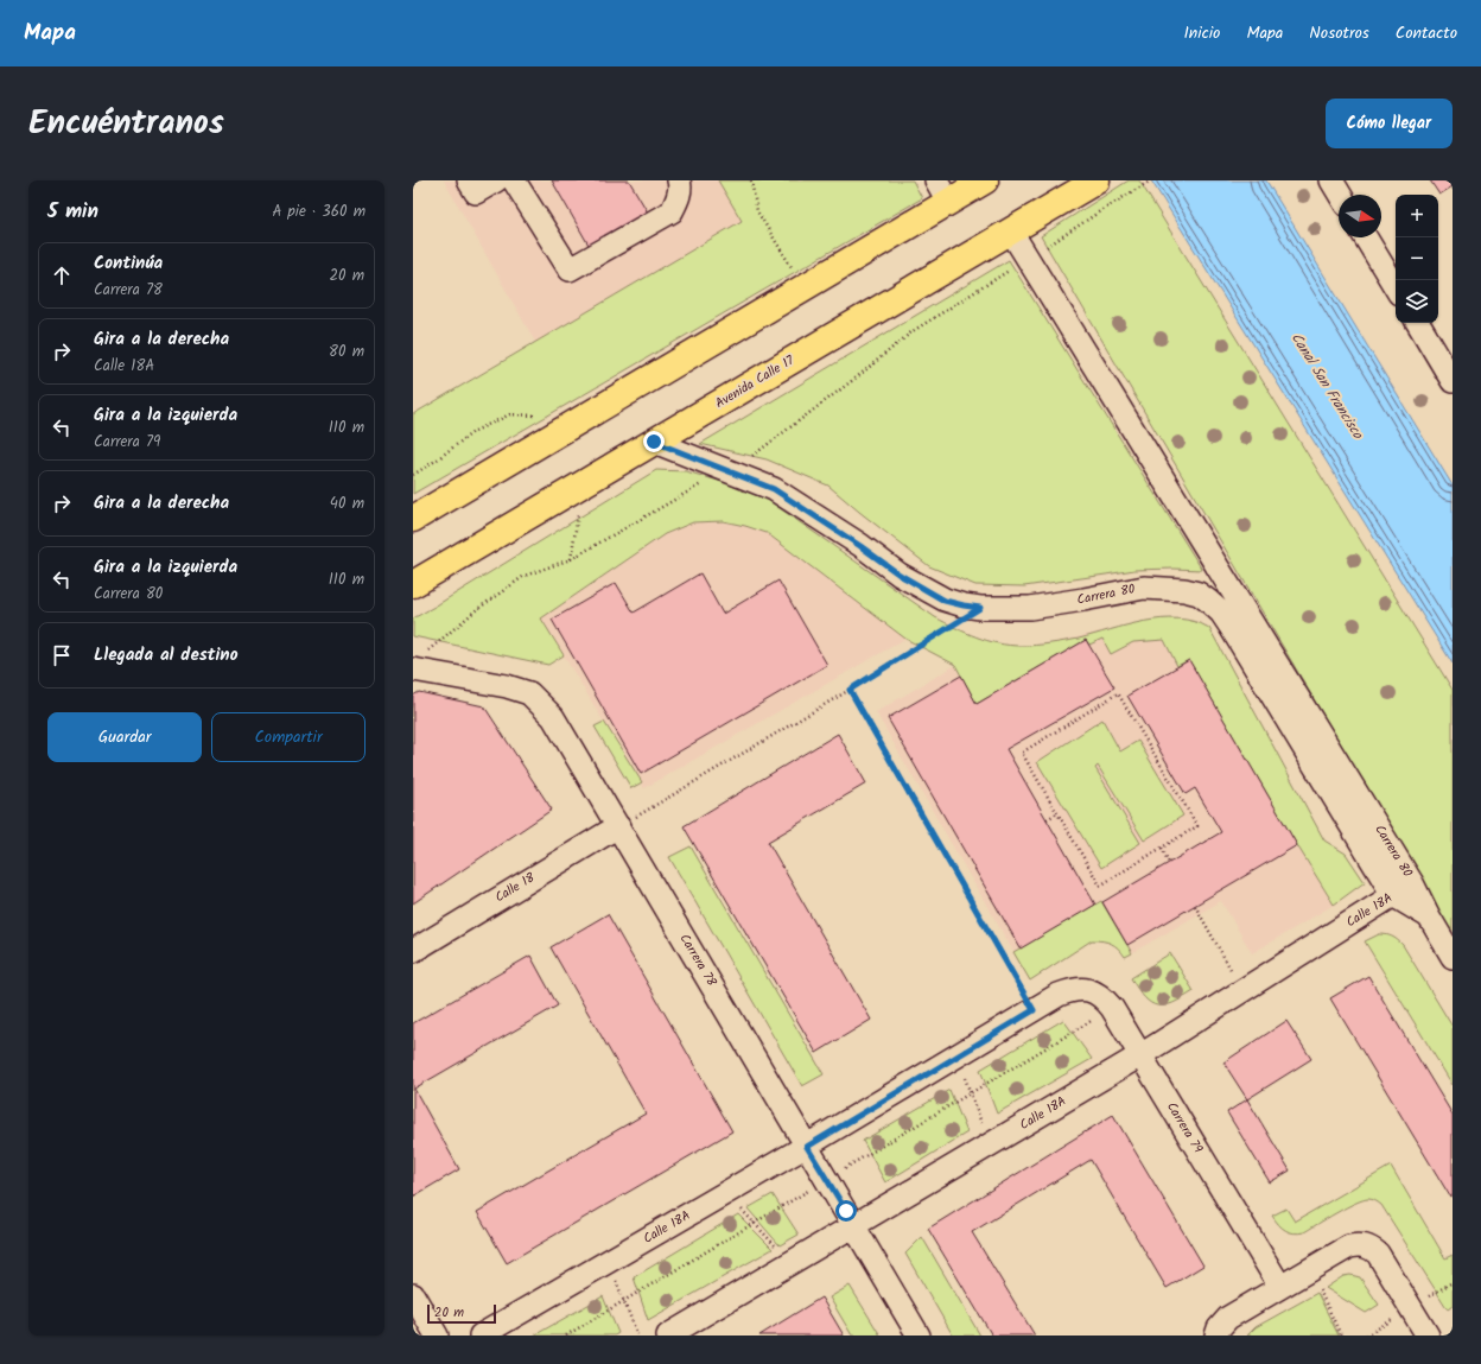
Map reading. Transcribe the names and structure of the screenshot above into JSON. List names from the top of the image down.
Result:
{
  "streets": {
    "main road": ["Avenida Calle 17"],
    "street": [
      "Carrera 80",
      "Calle 18",
      "Calle 18A",
      "Carrera 78",
      "Carrera 79"
    ]
  },
  "crossings": [
    ["Avenida Calle 17", "Carrera 80"],
    ["Carrera 80", "Calle 18A"],
    ["Calle 18", "Carrera 78"],
    ["Calle 18A", "Carrera 78"],
    ["Calle 18A", "Carrera 79"]
  ],
  "water": ["Canal San Francisco"],
  "scale_bar": "20 m",
  "north": "right",
  "page": {
    "header": "Mapa",
    "nav": [
      "Inicio",
      "Mapa",
      "Nosotros",
      "Contacto"
    ],
    "title": "Encuéntranos",
    "buttons": [
      "Cómo llegar",
      ["Guardar", "Compartir"]
    ],
    "heading": ["5 min", "A pie · 360 m"],
    "map_buttons": ["+", "−"],
    "list": [
      ["Continúa", "Carrera 78", "20 m"],
      ["Gira a la derecha", "Calle 18A", "80 m"],
      ["Gira a la izquierda", "Carrera 79", "110 m"],
      ["Gira a la derecha", "40 m"],
      ["Gira a la izquierda", "Carrera 80", "110 m"],
      "Llegada al destino"
    ],
    "scale": "20 m"
  }
}
